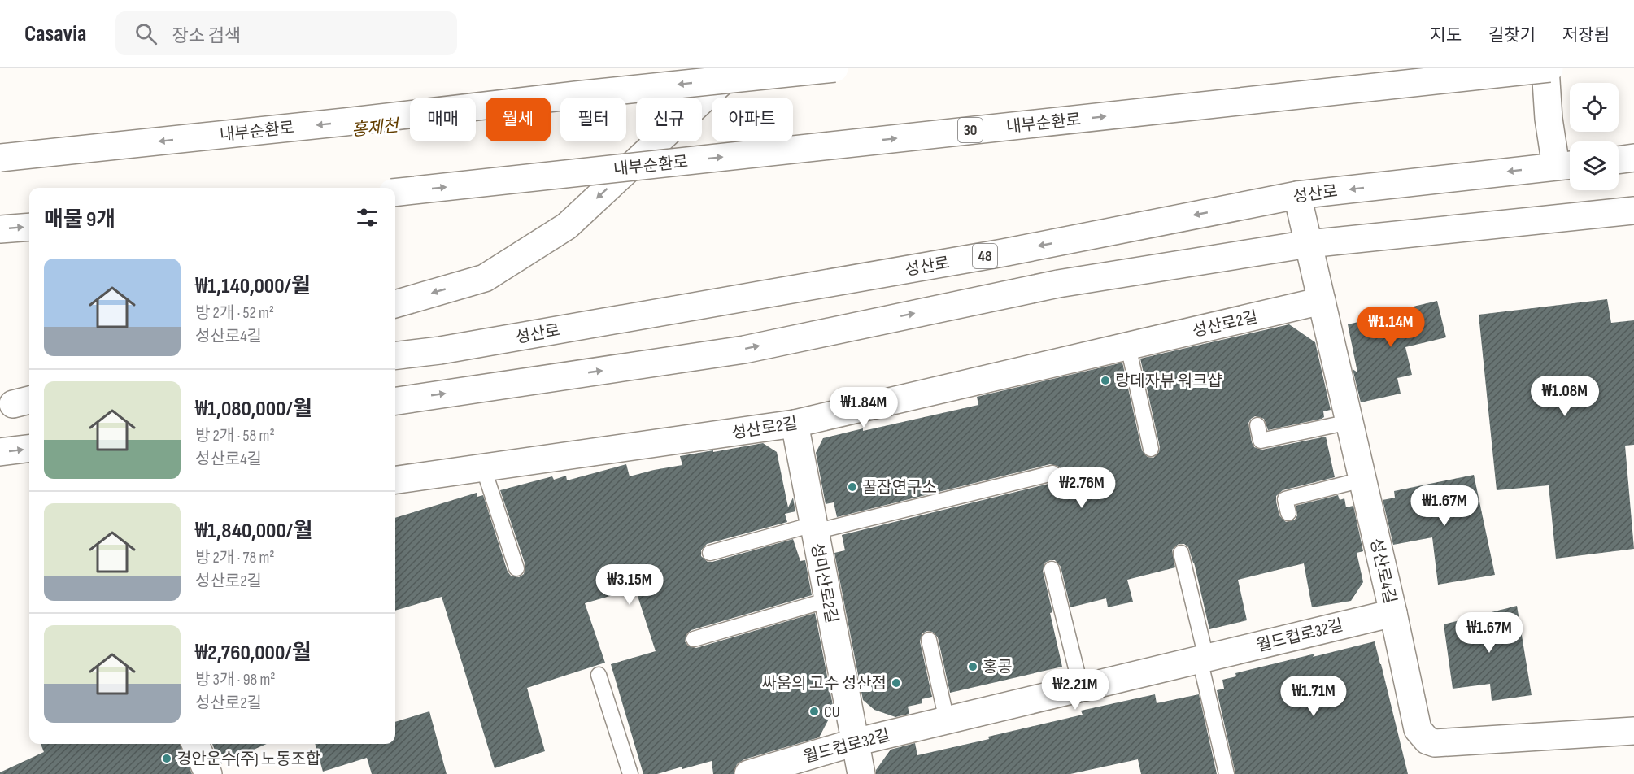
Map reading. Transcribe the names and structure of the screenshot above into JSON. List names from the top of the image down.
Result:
{
  "streets": {
    "main road": [
      "내부순환로",
      "30",
      "성산로",
      "48",
      "성산로2길",
      "성산로4길",
      "성미산로2길",
      "월드컵로32길"
    ]
  },
  "crossings": [
    ["성산로", "성산로4길"],
    ["성산로2길", "성산로4길"],
    ["성산로2길", "성미산로2길"],
    ["성산로4길", "월드컵로32길"],
    ["성미산로2길", "월드컵로32길"]
  ],
  "water": ["홍제천"],
  "places": [
    "랑데자뷰 워크샵",
    "꿀잠연구소",
    "홍콩",
    "싸움의 고수 성산점",
    "CU",
    "경안운수(주) 노동조합"
  ],
  "page": {
    "header": "Casavia",
    "search": "장소 검색",
    "nav": ["지도", "길찾기", "저장됨"],
    "chip": [
      "매매",
      "월세",
      "필터",
      "신규",
      "아파트"
    ],
    "heading": "매물 9개",
    "list": [
      {
        "name": "₩1,140,000/월",
        "note": "방 2개 · 52 m² · 성산로4길"
      },
      {
        "name": "₩1,080,000/월",
        "note": "방 2개 · 58 m² · 성산로4길"
      },
      {
        "name": "₩1,840,000/월",
        "note": "방 2개 · 78 m² · 성산로2길"
      },
      {
        "name": "₩2,760,000/월",
        "note": "방 3개 · 98 m² · 성산로2길"
      }
    ],
    "price": [
      "₩1.14M",
      "₩1.08M",
      "₩1.84M",
      "₩2.76M",
      "₩1.67M",
      "₩3.15M",
      "₩1.67M",
      "₩2.21M",
      "₩1.71M"
    ]
  }
}
